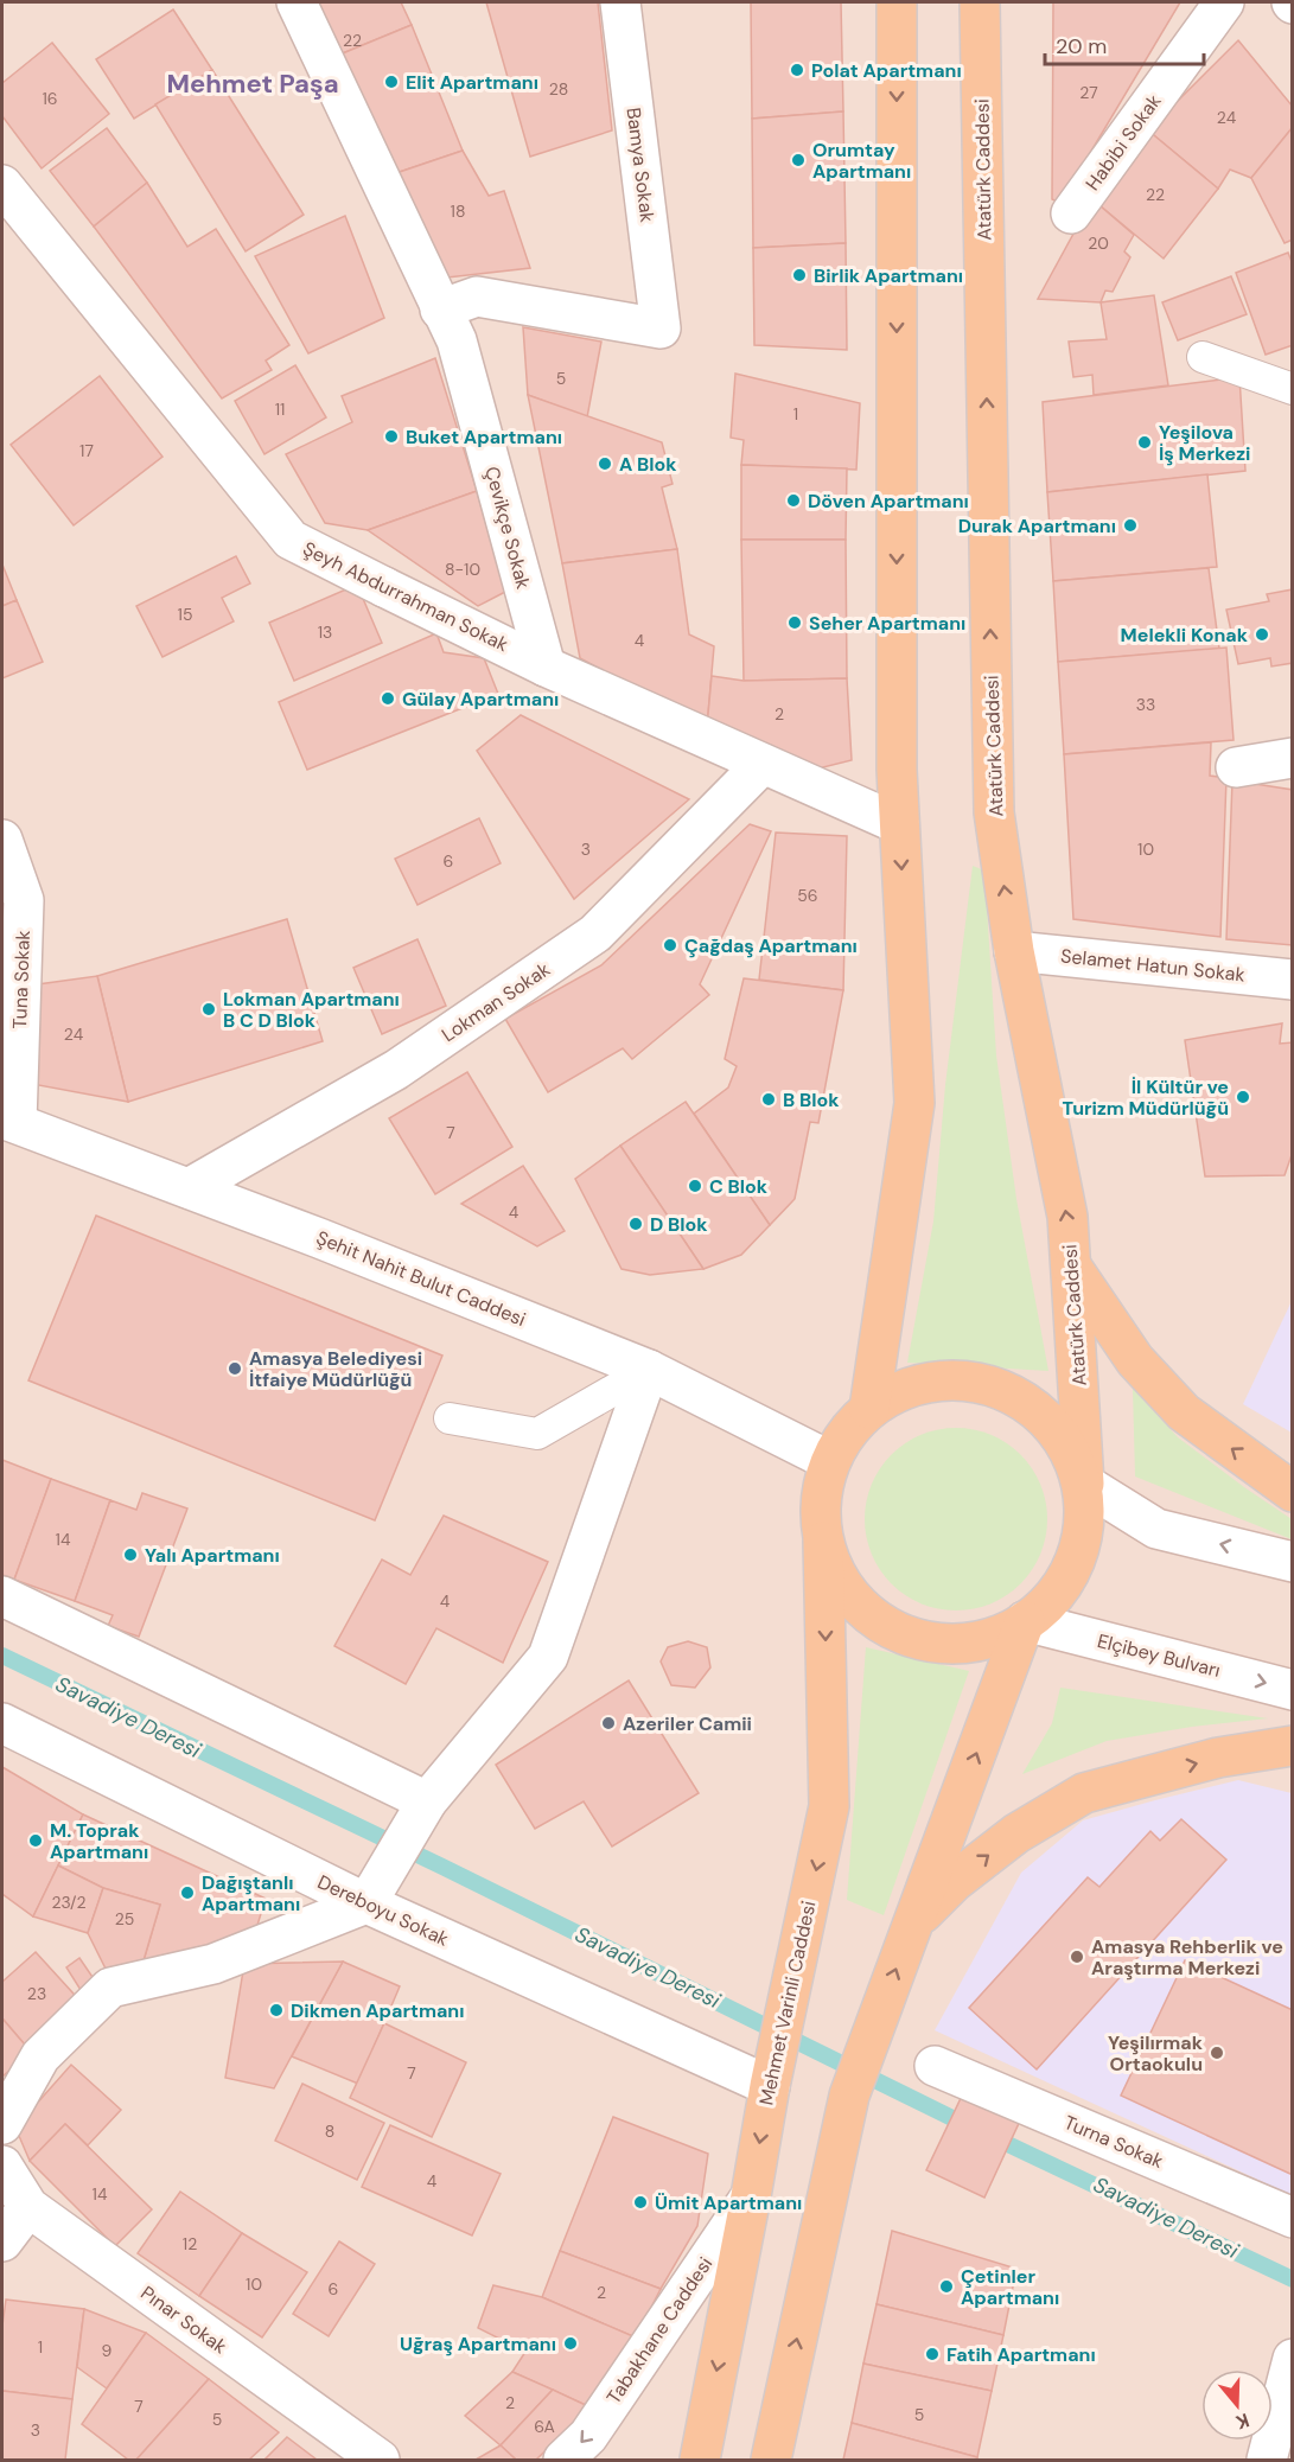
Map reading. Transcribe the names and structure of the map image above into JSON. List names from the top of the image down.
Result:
{
  "streets": {
    "main road": ["Atatürk Caddesi", "Mehmet Varinli Caddesi"],
    "street": [
      "Habibi Sokak",
      "Bamya Sokak",
      "Çevikçe Sokak",
      "Şeyh Abdurrahman Sokak",
      "Selamet Hatun Sokak",
      "Tuna Sokak",
      "Lokman Sokak",
      "Şehit Nahit Bulut Caddesi",
      "Elçibey Bulvarı",
      "Dereboyu Sokak",
      "Turna Sokak",
      "Pınar Sokak",
      "Tabakhane Caddesi"
    ]
  },
  "crossings": [
    ["Bamya Sokak", "Çevikçe Sokak"],
    ["Atatürk Caddesi", "Selamet Hatun Sokak"],
    ["Atatürk Caddesi", "Elçibey Bulvarı"],
    ["Atatürk Caddesi", "Mehmet Varinli Caddesi"],
    ["Çevikçe Sokak", "Şeyh Abdurrahman Sokak"],
    ["Şeyh Abdurrahman Sokak", "Lokman Sokak"],
    ["Tuna Sokak", "Şehit Nahit Bulut Caddesi"],
    ["Lokman Sokak", "Şehit Nahit Bulut Caddesi"],
    ["Şehit Nahit Bulut Caddesi", "Mehmet Varinli Caddesi"],
    ["Dereboyu Sokak", "Mehmet Varinli Caddesi"],
    ["Mehmet Varinli Caddesi", "Tabakhane Caddesi"]
  ],
  "one_way": ["Tabakhane Caddesi"],
  "districts": ["Mehmet Paşa"],
  "water": ["Savadiye Deresi"],
  "places": [
    "Polat Apartmanı",
    "Elit Apartmanı",
    "Orumtay Apartmanı",
    "Birlik Apartmanı",
    "Buket Apartmanı",
    "Yeşilova İş Merkezi",
    "A Blok",
    "Döven Apartmanı",
    "Durak Apartmanı",
    "Seher Apartmanı",
    "Melekli Konak",
    "Gülay Apartmanı",
    "Çağdaş Apartmanı",
    "Lokman Apartmanı B C D Blok",
    "İl Kültür ve Turizm Müdürlüğü",
    "B Blok",
    "C Blok",
    "D Blok",
    "Amasya Belediyesi İtfaiye Müdürlüğü",
    "Yalı Apartmanı",
    "Azeriler Camii",
    "M. Toprak Apartmanı",
    "Dağıştanlı Apartmanı",
    "Amasya Rehberlik ve Araştırma Merkezi",
    "Dikmen Apartmanı",
    "Yeşilırmak Ortaokulu",
    "Ümit Apartmanı",
    "Çetinler Apartmanı",
    "Uğraş Apartmanı",
    "Fatih Apartmanı"
  ],
  "house_numbers": [
    "22",
    "28",
    "27",
    "16",
    "24",
    "22",
    "18",
    "20",
    "5",
    "11",
    "1",
    "17",
    "8-10",
    "15",
    "13",
    "4",
    "33",
    "2",
    "3",
    "10",
    "6",
    "56",
    "24",
    "7",
    "4",
    "14",
    "4",
    "23/2",
    "25",
    "23",
    "7",
    "8",
    "4",
    "14",
    "12",
    "10",
    "6",
    "2",
    "1",
    "9",
    "2",
    "7",
    "5",
    "5",
    "6A",
    "3"
  ],
  "scale_bar": "20 m",
  "north": "bottom"
}
